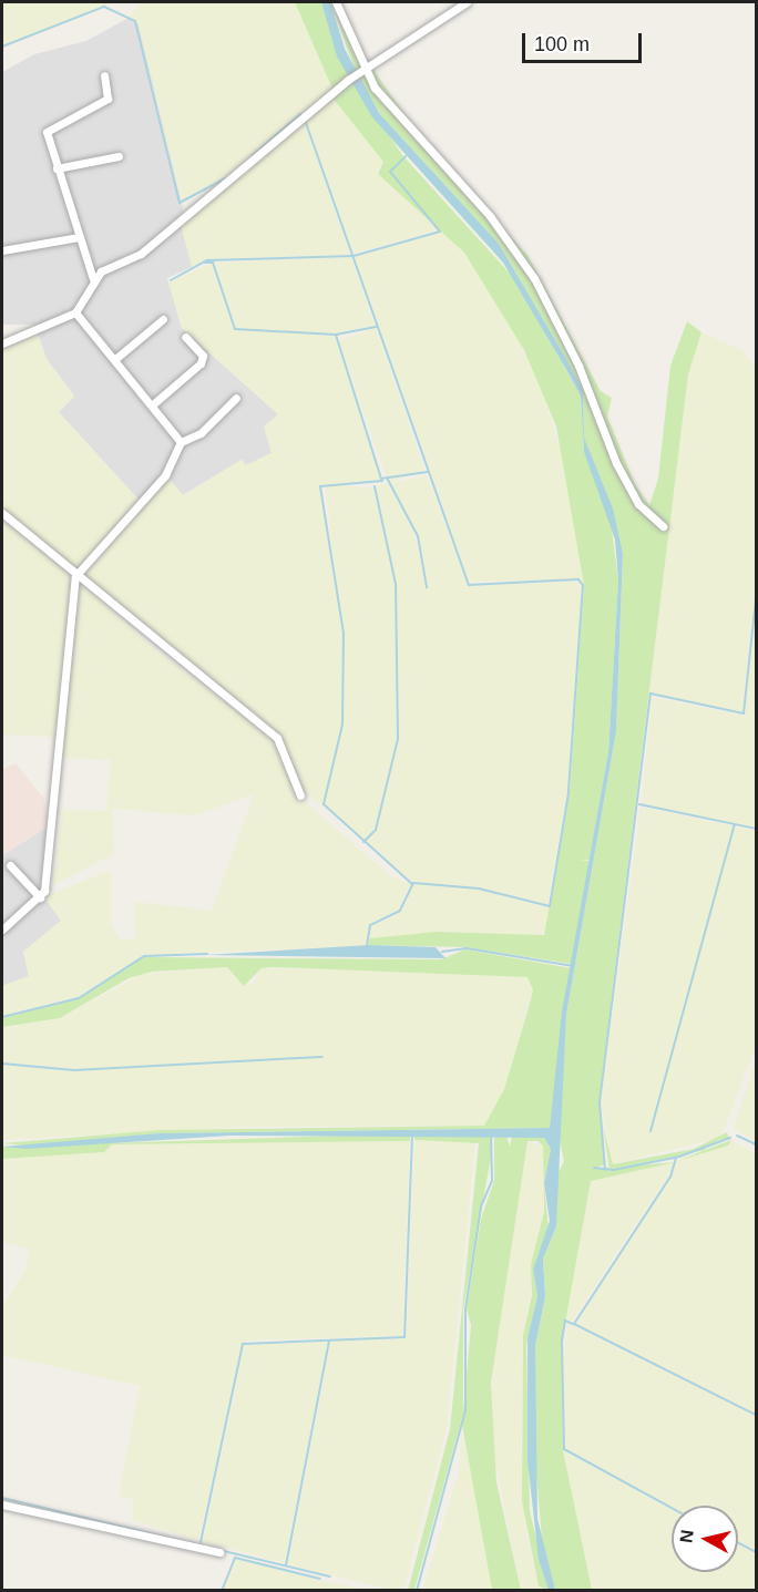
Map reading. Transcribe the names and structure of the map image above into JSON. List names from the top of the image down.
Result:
{
  "scale_bar": "100 m",
  "north": "left"
}
